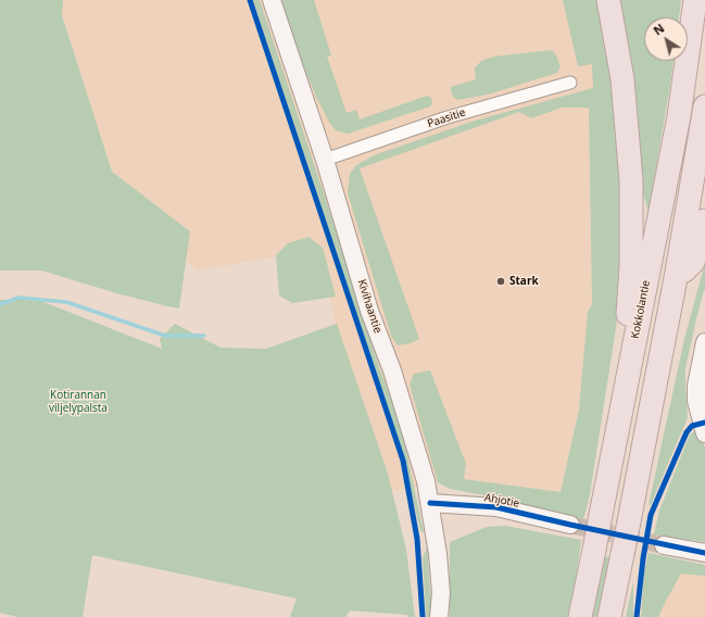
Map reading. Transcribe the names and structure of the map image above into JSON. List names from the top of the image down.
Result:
{
  "streets": {
    "highway": ["Kokkolantie"],
    "main road": ["Kivihaantie", "Ahjotie"],
    "street": ["Paasitie"]
  },
  "crossings": [
    ["Paasitie", "Kivihaantie"],
    ["Kivihaantie", "Ahjotie"]
  ],
  "parks": ["Kotirannan viljelypalsta"],
  "places": ["Stark"],
  "north": "top left"
}
